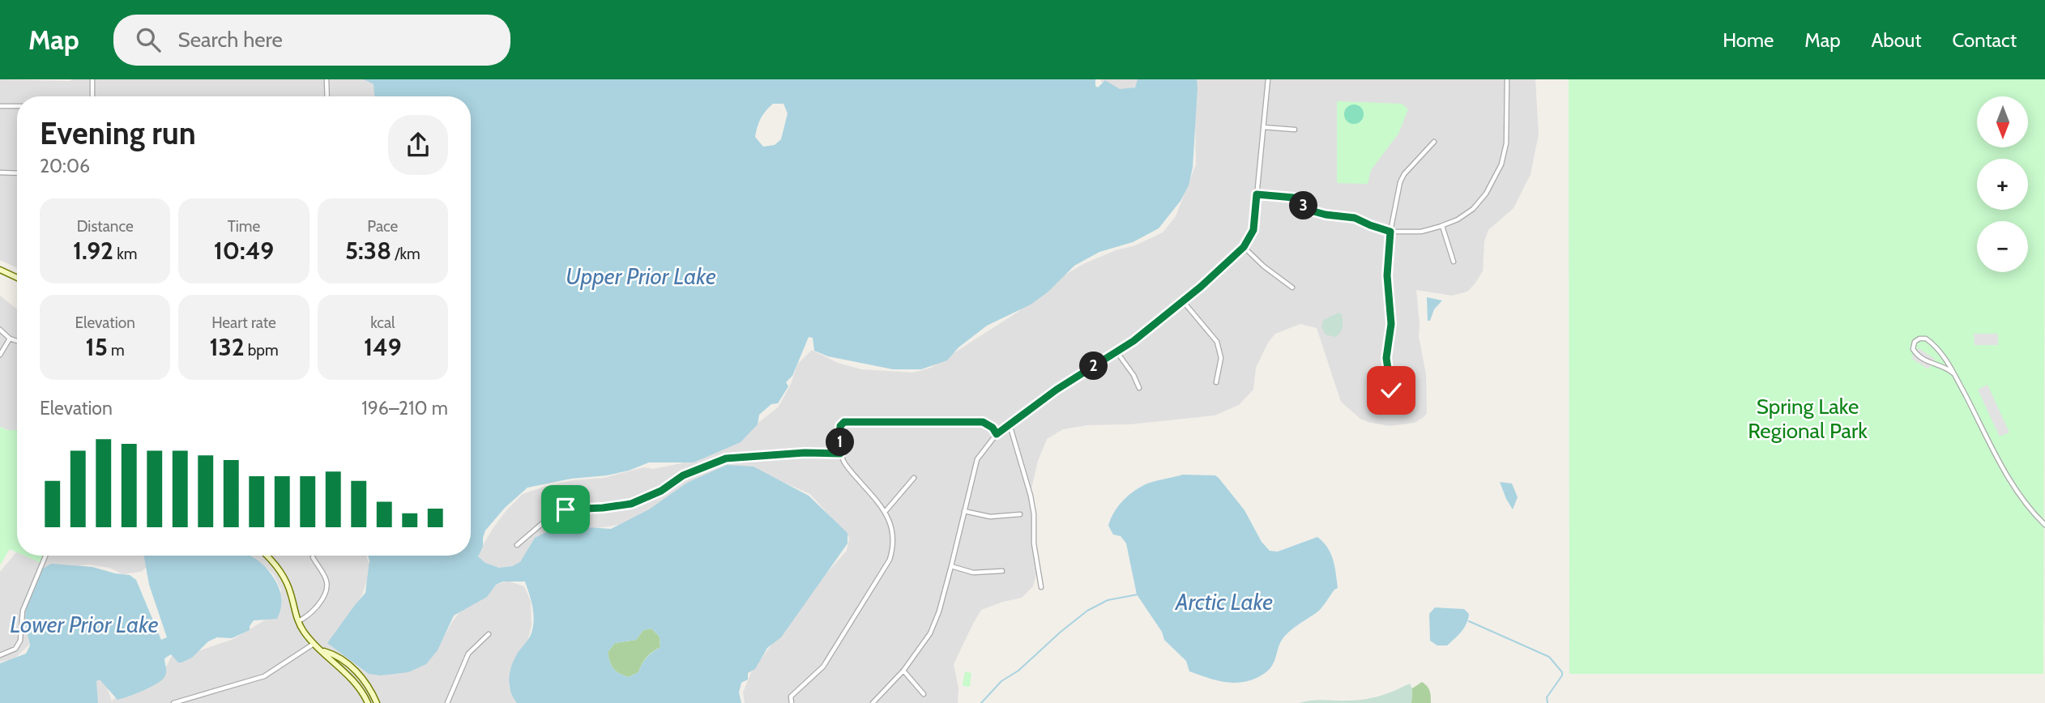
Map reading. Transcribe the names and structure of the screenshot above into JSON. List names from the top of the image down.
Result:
{
  "water": ["Upper Prior Lake", "Arctic Lake", "Lower Prior Lake"],
  "parks": ["Spring Lake Regional Park"],
  "north": "bottom",
  "page": {
    "header": "Map",
    "search": "Search here",
    "nav": [
      "Home",
      "Map",
      "About",
      "Contact"
    ],
    "map_buttons": ["+", "−"],
    "heading": ["Evening run", "20:06"],
    "pins": ["3", "2", "1"],
    "stats": [
      ["Distance", "1.92 km"],
      ["Time", "10:49"],
      ["Pace", "5:38 /km"],
      ["Elevation", "15 m"],
      ["Heart rate", "132 bpm"],
      ["kcal", "149"]
    ],
    "chart": ["Elevation", "196–210 m"]
  }
}
